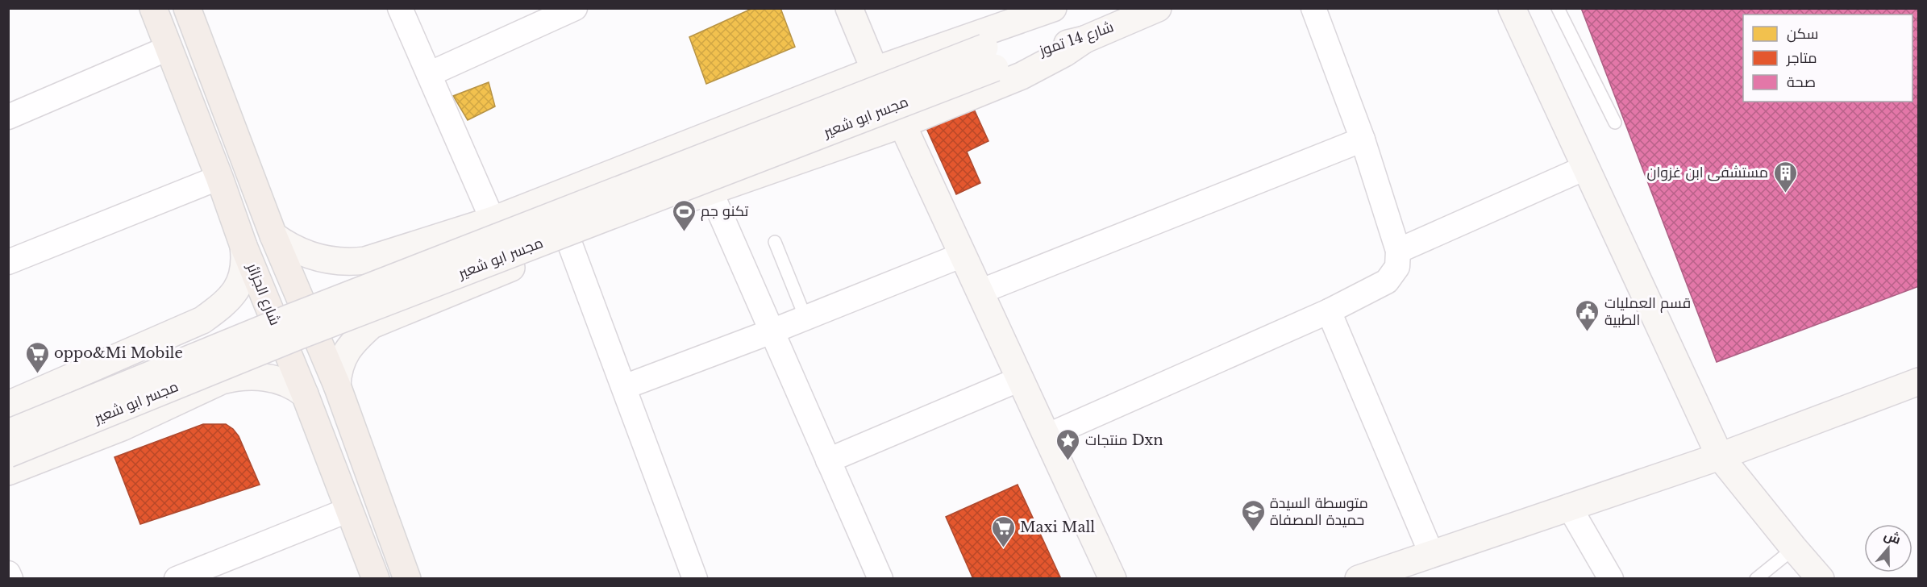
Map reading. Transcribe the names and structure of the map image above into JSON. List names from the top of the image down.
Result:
{
  "streets": {
    "main road": ["شارع 14 تموز", "مجسر ابو شعير", "شارع الجزائر"]
  },
  "crossings": [
    ["شارع 14 تموز", "مجسر ابو شعير"]
  ],
  "places": {
    "building": ["مستشفى ابن غزوان"],
    "sports": ["تكنو جم"],
    "public building": ["قسم العمليات الطبية"],
    "supermarket": ["oppo&Mi Mobile", "Maxi Mall"],
    "place": ["منتجات Dxn"],
    "school or university": ["متوسطة السيدة حميدة المصفاة"]
  },
  "legend": ["سكن", "متاجر", "صحة"],
  "north": "top"
}
